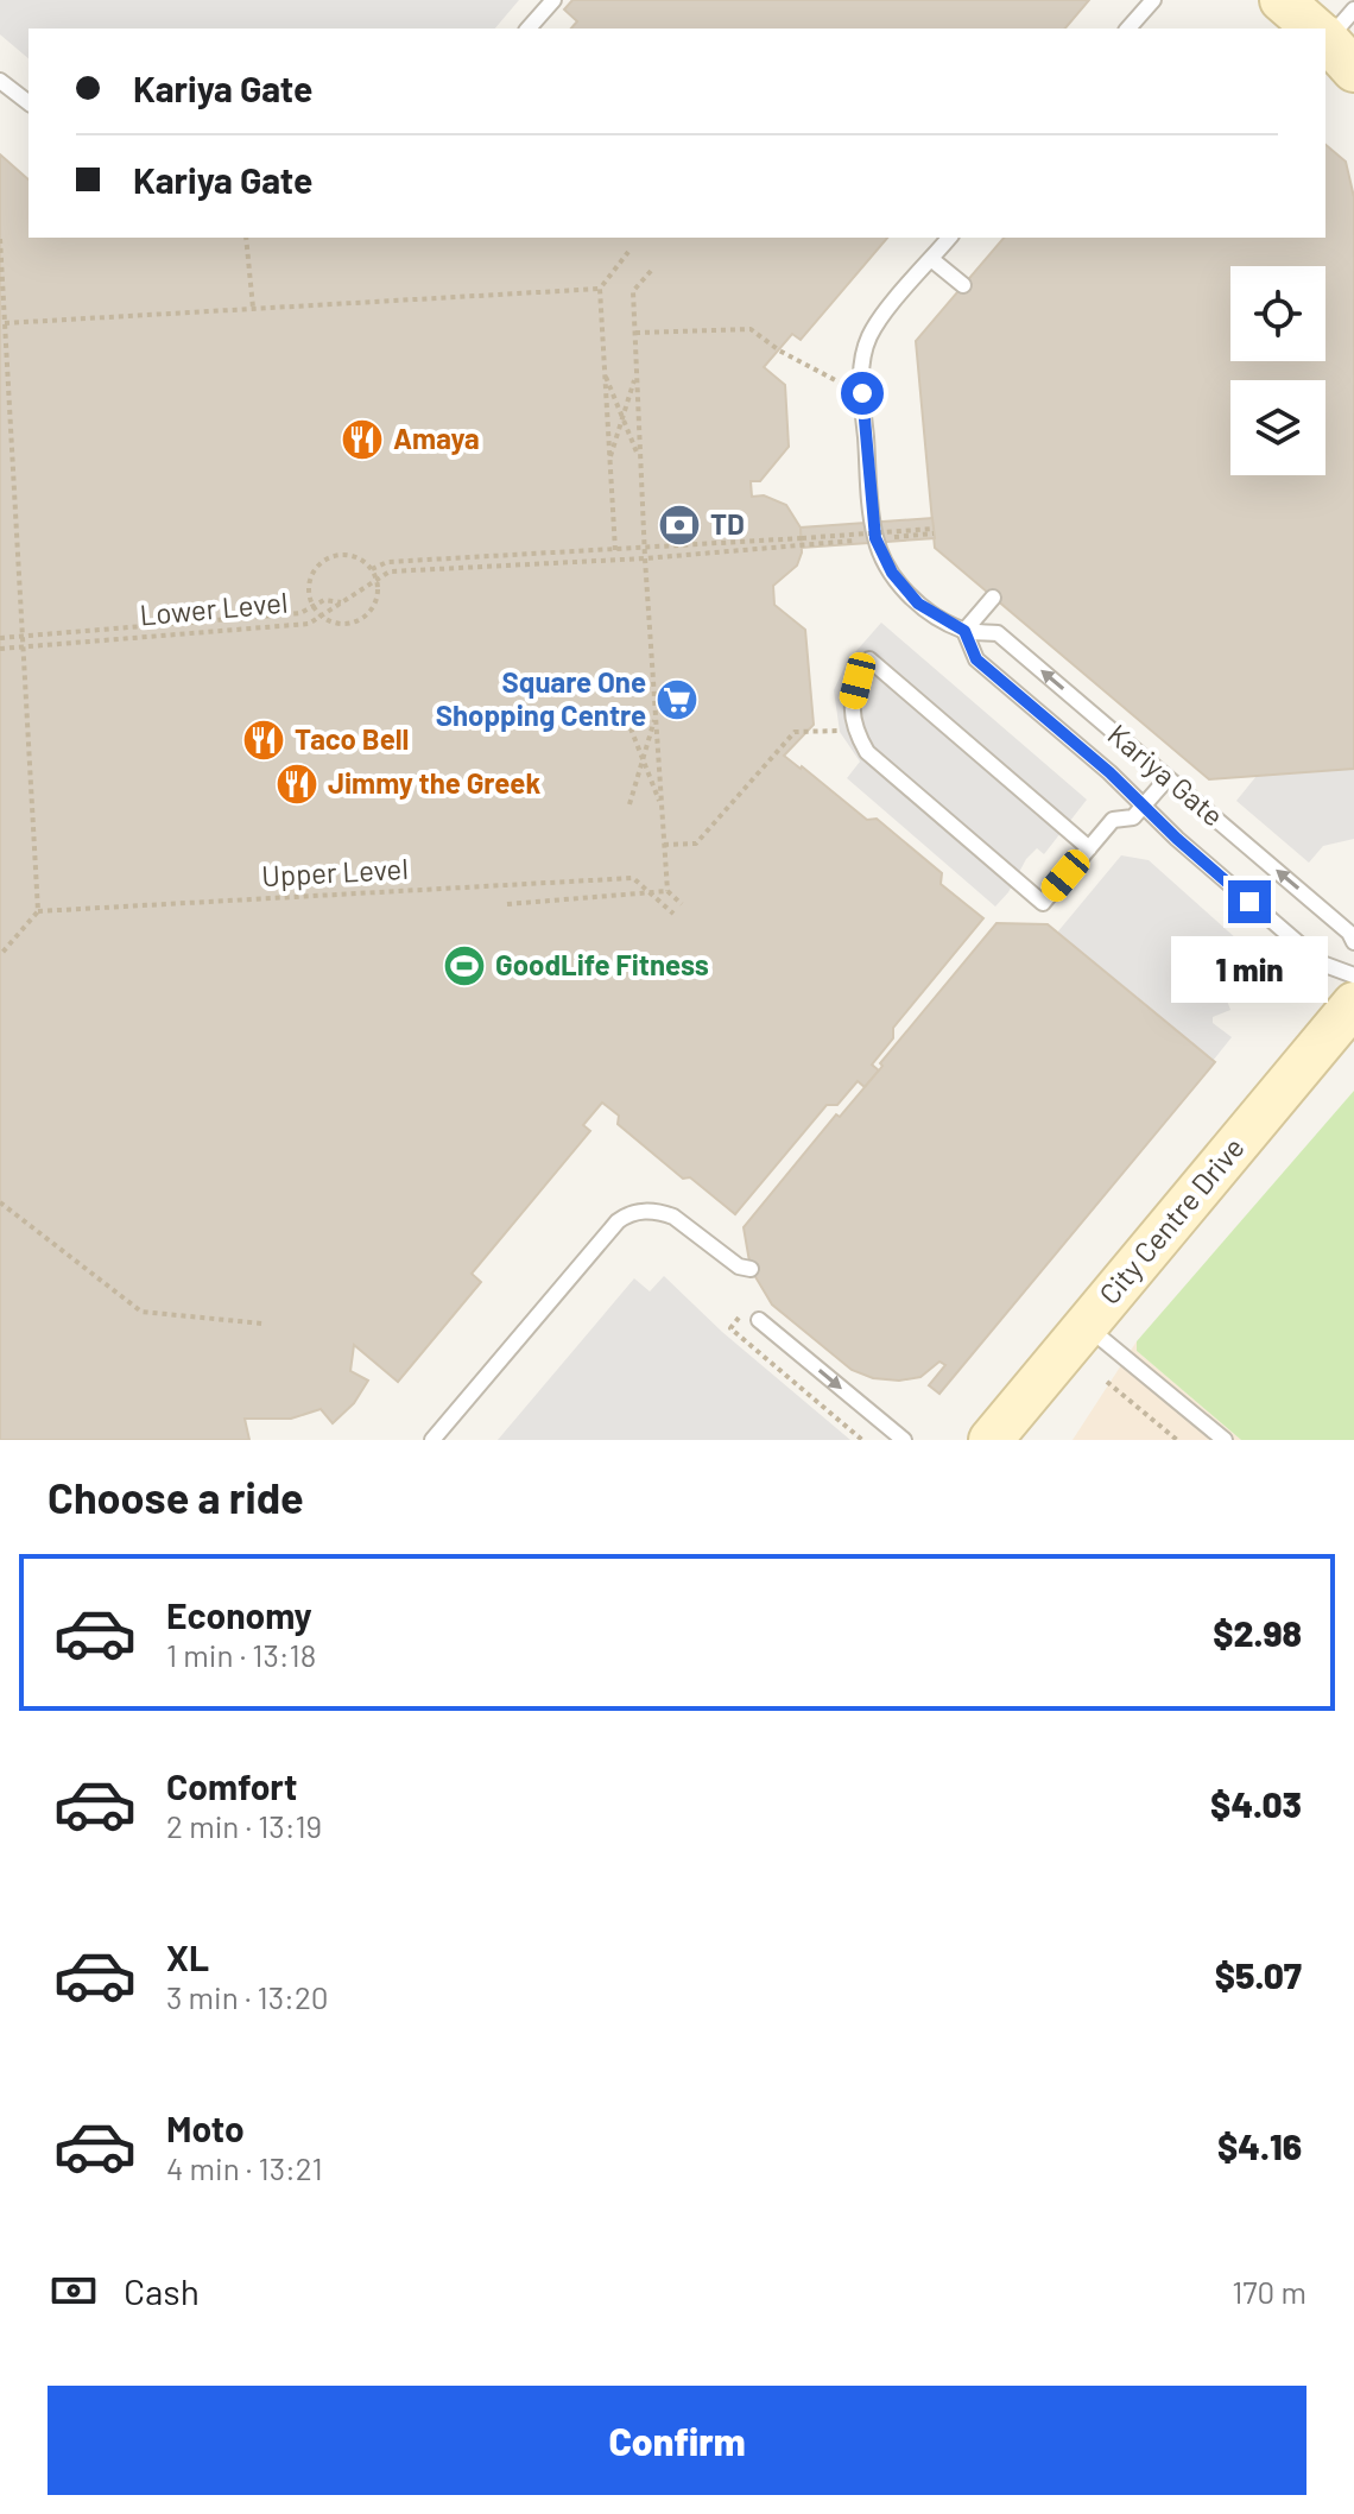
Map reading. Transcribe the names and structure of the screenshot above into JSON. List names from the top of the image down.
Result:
{
  "streets": {
    "street": ["City Centre Drive"],
    "lane": ["Kariya Gate"],
    "path": ["Lower Level", "Upper Level"]
  },
  "crossings": [
    ["Lower Level", "Kariya Gate"]
  ],
  "places": {
    "restaurant": ["Amaya", "Taco Bell", "Jimmy the Greek"],
    "bank": ["TD"],
    "supermarket": ["Square One Shopping Centre"],
    "sports": ["GoodLife Fitness"]
  },
  "page": {
    "banner": ["Kariya Gate", "Kariya Gate"],
    "bubble": "1 min",
    "heading": "Choose a ride",
    "list": [
      {
        "name": "Economy",
        "note": "1 min · 13:18",
        "value": "$2.98"
      },
      {
        "name": "Comfort",
        "note": "2 min · 13:19",
        "value": "$4.03"
      },
      {
        "name": "XL",
        "note": "3 min · 13:20",
        "value": "$5.07"
      },
      {
        "name": "Moto",
        "note": "4 min · 13:21",
        "value": "$4.16"
      }
    ],
    "pay": ["Cash", "170 m"],
    "buttons": "Confirm"
  }
}
